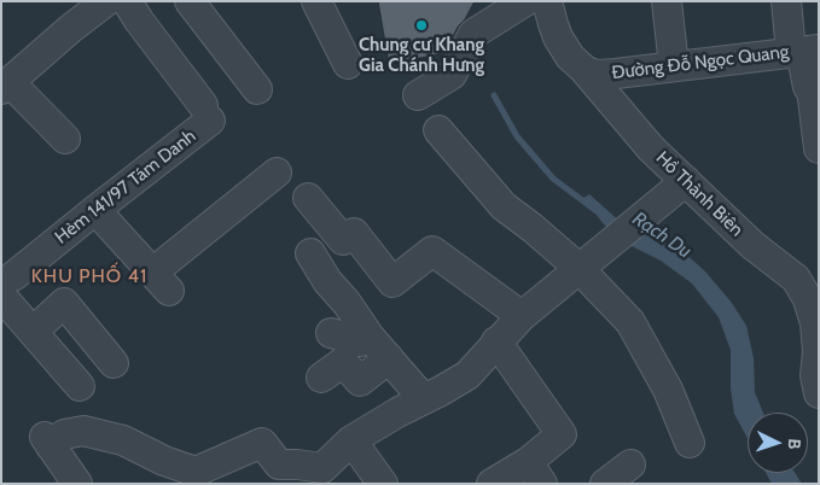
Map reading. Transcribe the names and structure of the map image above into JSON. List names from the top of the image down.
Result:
{
  "streets": {
    "street": ["Đường Đỗ Ngọc Quang", "Hẻm 141/97 Tám Danh", "Hồ Thành Biên"]
  },
  "crossings": [
    ["Đường Đỗ Ngọc Quang", "Hồ Thành Biên"]
  ],
  "districts": ["KHU PHỐ 41"],
  "water": ["Rạch Du"],
  "places": ["Chung cư Khang Gia Chánh Hưng"],
  "north": "right"
}
